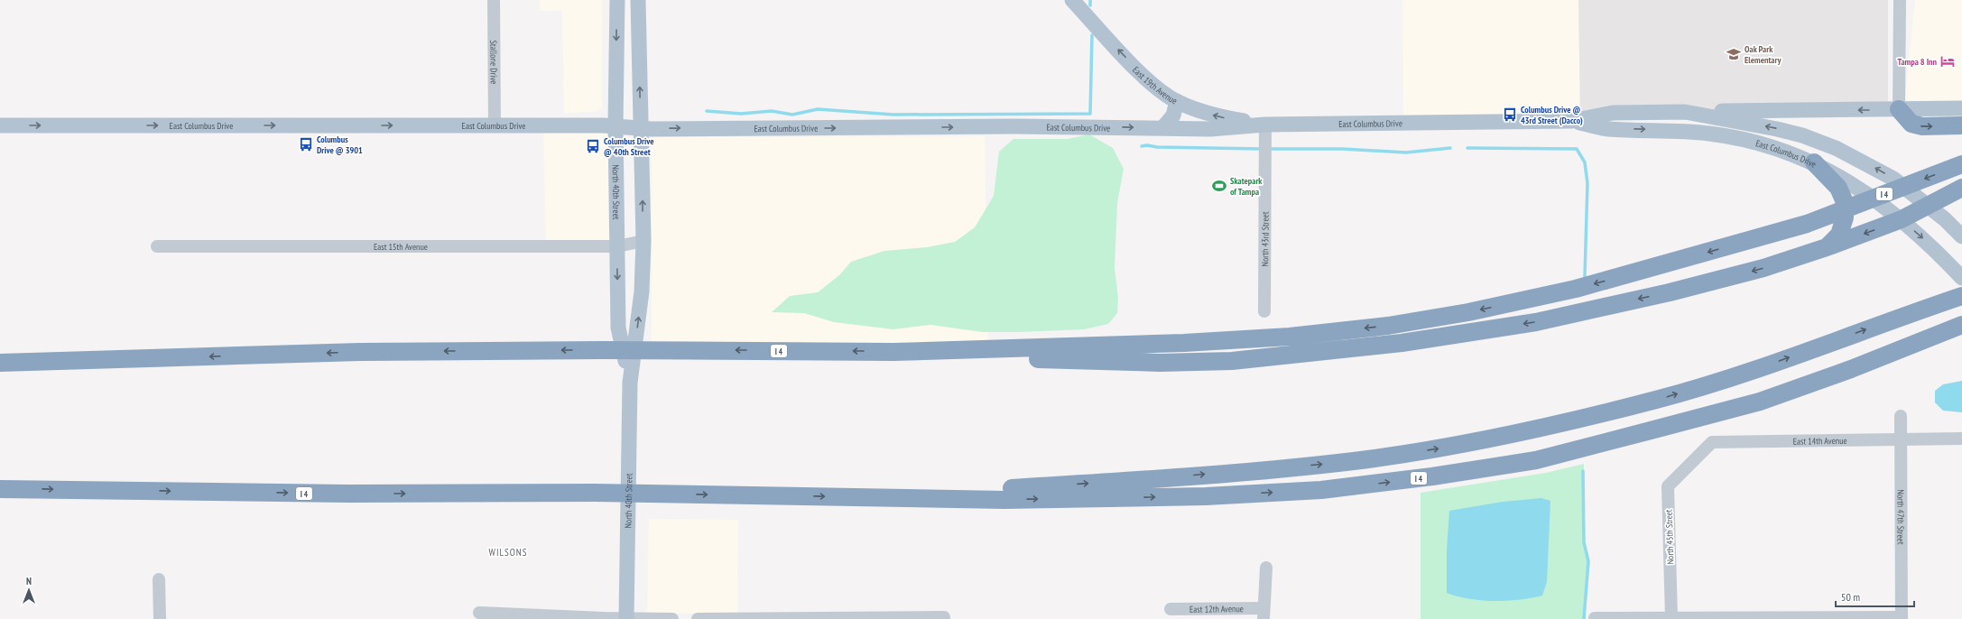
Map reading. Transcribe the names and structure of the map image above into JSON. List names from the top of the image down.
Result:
{
  "streets": {
    "highway": ["I 4"],
    "main road": ["East 19th Avenue", "East Columbus Drive", "North 40th Street"],
    "street": [
      "Stallone Drive",
      "North 43rd Street",
      "East 15th Avenue",
      "East 14th Avenue",
      "North 47th Street",
      "North 45th Street",
      "East 12th Avenue"
    ]
  },
  "crossings": [
    ["Stallone Drive", "East Columbus Drive"],
    ["East 19th Avenue", "East Columbus Drive"],
    ["East 19th Avenue", "North 43rd Street"],
    ["East Columbus Drive", "North 40th Street"],
    ["East Columbus Drive", "North 43rd Street"],
    ["North 40th Street", "East 15th Avenue"],
    ["East 14th Avenue", "North 47th Street"],
    ["East 14th Avenue", "North 45th Street"]
  ],
  "one_way": ["East 19th Avenue"],
  "districts": ["WILSONS"],
  "places": {
    "school or university": ["Oak Park Elementary"],
    "hotel": ["Tampa 8 Inn"],
    "bus stop": ["Columbus Drive @ 43rd Street (Dacco)", "Columbus Drive @ 3901", "Columbus Drive @ 40th Street"],
    "sports": ["Skatepark of Tampa"]
  },
  "scale_bar": "50 m",
  "north": "top"
}
